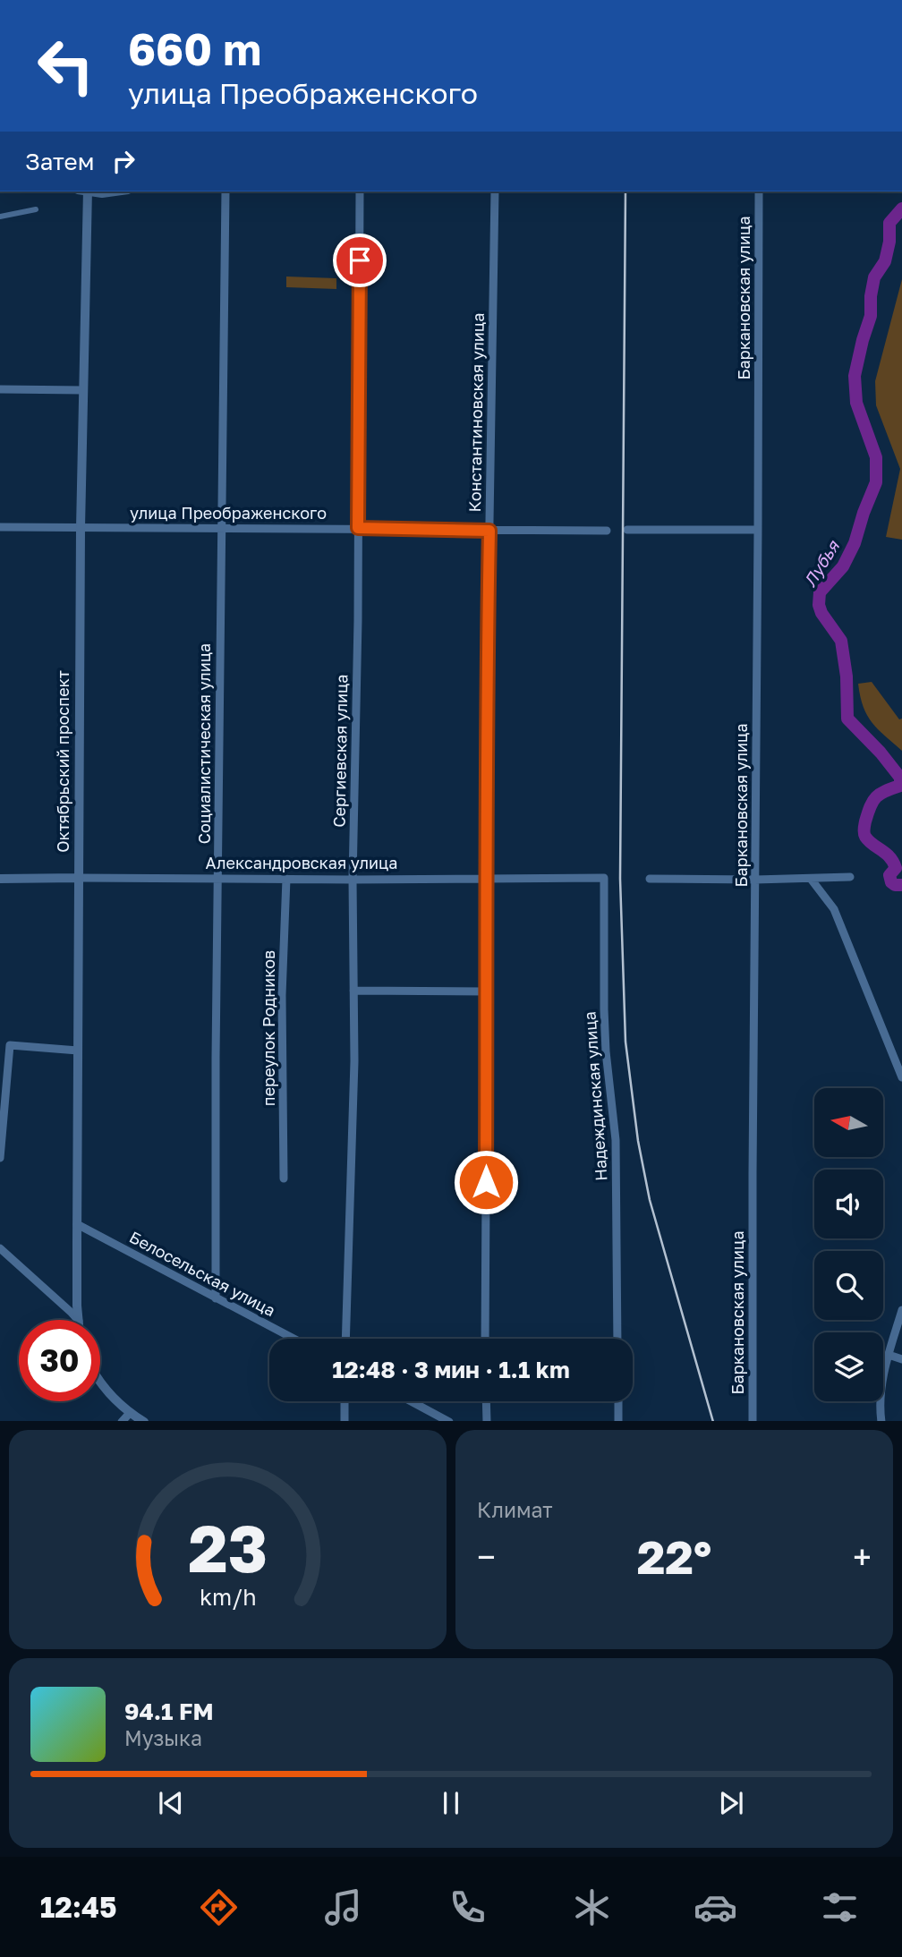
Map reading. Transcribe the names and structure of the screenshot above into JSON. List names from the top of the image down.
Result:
{
  "streets": {
    "street": [
      "Баркановская улица",
      "Константиновская улица",
      "улица Преображенского",
      "Социалистическая улица",
      "Сергиевская улица",
      "Октябрьский проспект",
      "Александровская улица",
      "переулок Родников",
      "Надеждинская улица",
      "Белосельская улица"
    ]
  },
  "crossings": [
    ["Константиновская улица", "улица Преображенского"],
    ["Константиновская улица", "Александровская улица"],
    ["улица Преображенского", "Социалистическая улица"],
    ["улица Преображенского", "Сергиевская улица"],
    ["улица Преображенского", "Октябрьский проспект"],
    ["Социалистическая улица", "Александровская улица"],
    ["Социалистическая улица", "Белосельская улица"],
    ["Сергиевская улица", "Александровская улица"],
    ["Октябрьский проспект", "Александровская улица"],
    ["Октябрьский проспект", "Белосельская улица"],
    ["Александровская улица", "переулок Родников"],
    ["Александровская улица", "Надеждинская улица"]
  ],
  "water": ["Лубья"],
  "north": "left",
  "page": {
    "turn": ["660 m", "улица Преображенского"],
    "then": "Затем",
    "limit": "30",
    "trip": "12:48 · 3 мин · 1.1 km",
    "tile": "Климат",
    "heat": ["−", "22°", "+"],
    "song": ["94.1 FM", "Музыка"],
    "tabs": "12:45",
    "gauge": ["23", "km/h"]
  }
}
